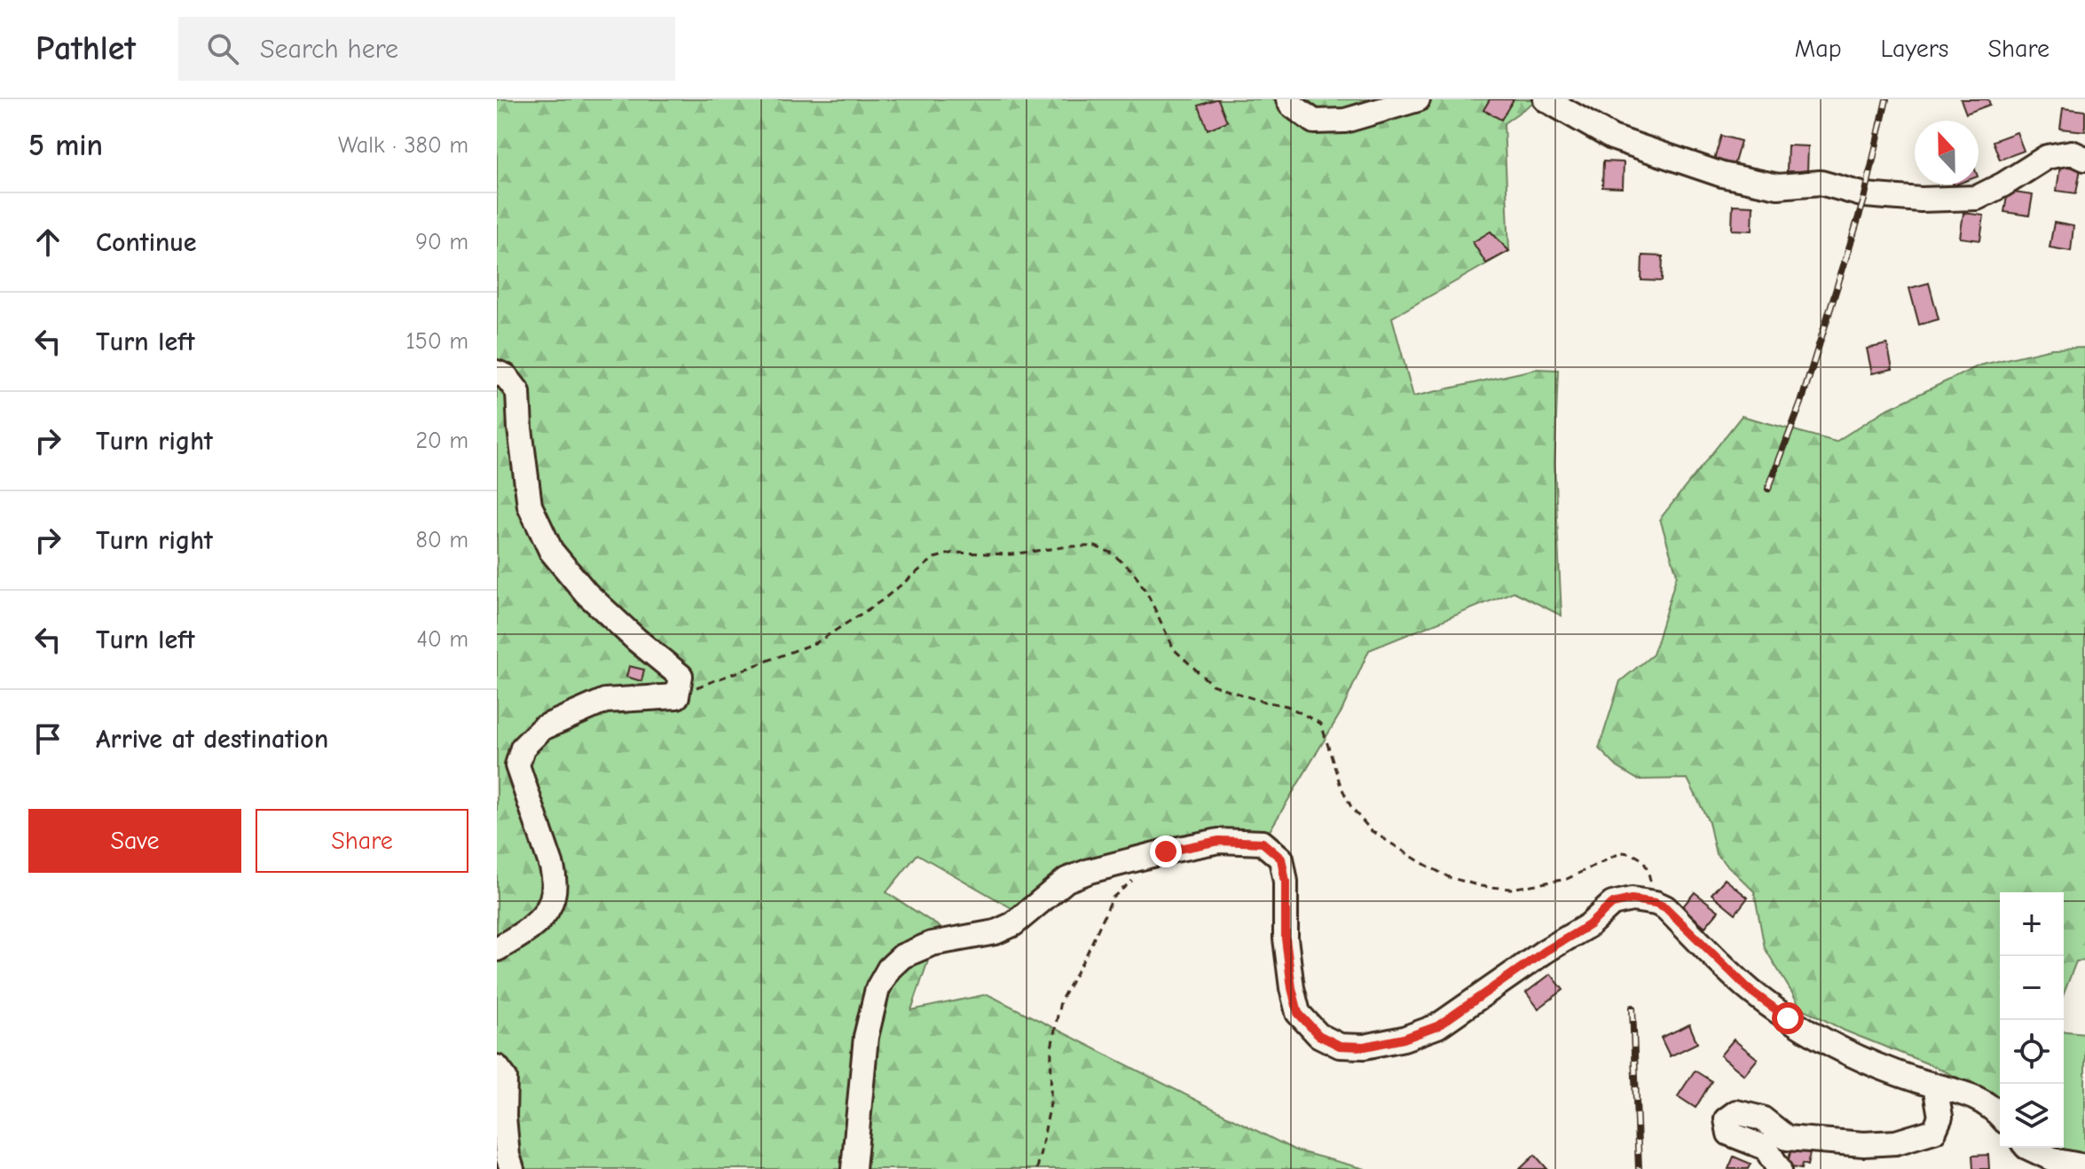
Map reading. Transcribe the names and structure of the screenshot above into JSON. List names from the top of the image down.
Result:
{
  "north": "top",
  "page": {
    "header": "Pathlet",
    "search": "Search here",
    "nav": ["Map", "Layers", "Share"],
    "heading": ["5 min", "Walk · 380 m"],
    "list": [
      ["Continue", "90 m"],
      ["Turn left", "150 m"],
      ["Turn right", "20 m"],
      ["Turn right", "80 m"],
      ["Turn left", "40 m"],
      "Arrive at destination"
    ],
    "buttons": ["Save", "Share"],
    "map_buttons": ["+", "−"]
  }
}
